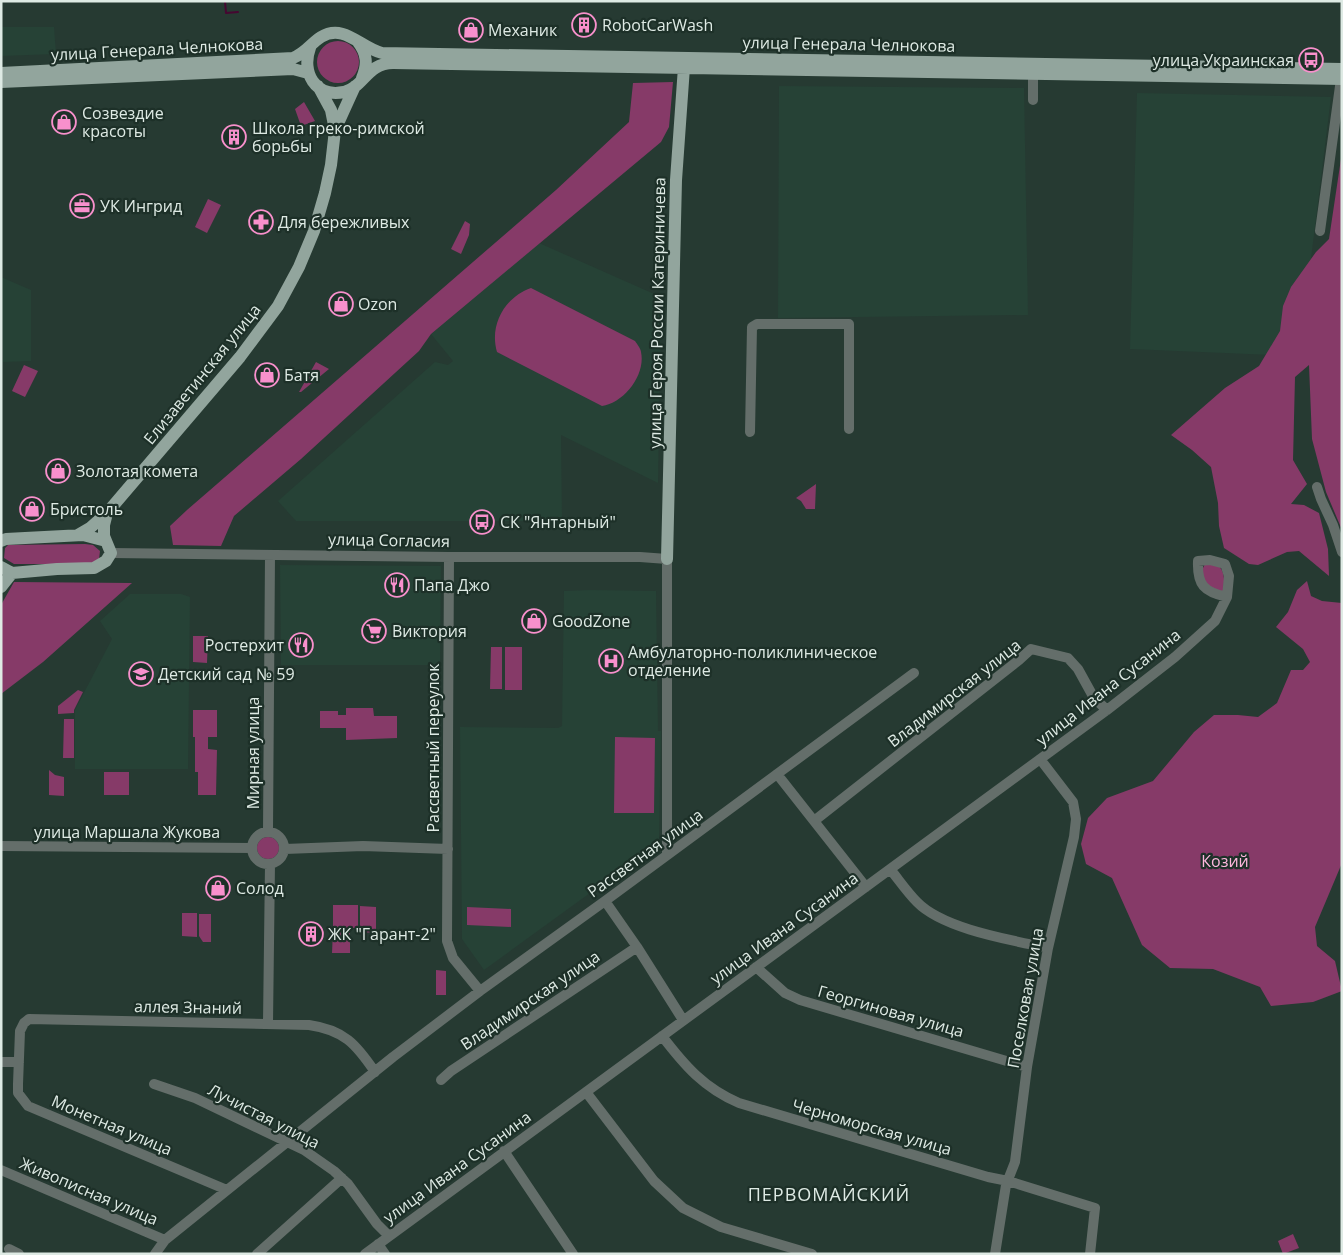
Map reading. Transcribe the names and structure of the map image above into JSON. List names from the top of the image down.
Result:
{
  "streets": {
    "main road": [
      "улица Генерала Челнокова",
      "улица Героя России Катериничева",
      "Елизаветинская улица",
      "улица Согласия"
    ],
    "street": [
      "улица Ивана Сусанина",
      "Владимирская улица",
      "Рассветный переулок",
      "Мирная улица",
      "улица Маршала Жукова",
      "Рассветная улица",
      "Поселковая улица",
      "аллея Знаний",
      "Георгиновая улица",
      "Лучистая улица",
      "Монетная улица",
      "Черноморская улица",
      "Живописная улица"
    ]
  },
  "crossings": [
    ["улица Генерала Челнокова", "улица Героя России Катериничева"],
    ["улица Генерала Челнокова", "Елизаветинская улица"],
    ["улица Героя России Катериничева", "улица Согласия"],
    ["Елизаветинская улица", "улица Согласия"],
    ["улица Согласия", "Рассветный переулок"],
    ["улица Согласия", "Мирная улица"],
    ["улица Ивана Сусанина", "Владимирская улица"],
    ["улица Ивана Сусанина", "Поселковая улица"],
    ["улица Ивана Сусанина", "Георгиновая улица"],
    ["улица Ивана Сусанина", "Лучистая улица"],
    ["улица Ивана Сусанина", "Черноморская улица"],
    ["Рассветный переулок", "Рассветная улица"],
    ["Мирная улица", "улица Маршала Жукова"],
    ["Рассветная улица", "аллея Знаний"],
    ["Рассветная улица", "Лучистая улица"],
    ["Поселковая улица", "Георгиновая улица"],
    ["Поселковая улица", "Черноморская улица"],
    ["аллея Знаний", "Монетная улица"]
  ],
  "districts": ["ПЕРВОМАЙСКИЙ"],
  "parks": ["Козий"],
  "places": {
    "building": ["RobotCarWash", "Школа греко-римской борьбы", "ЖК \"Гарант-2\""],
    "shop": [
      "Механик",
      "Созвездие красоты",
      "Ozon",
      "Батя",
      "Золотая комета",
      "Бристоль",
      "GoodZone",
      "Солод"
    ],
    "bus stop": ["улица Украинская", "СК \"Янтарный\""],
    "office": ["УК Ингрид"],
    "pharmacy": ["Для бережливых"],
    "restaurant": ["Папа Джо", "Ростерхит"],
    "supermarket": ["Виктория"],
    "hospital": ["Амбулаторно-поликлиническое отделение"],
    "school or university": ["Детский сад № 59"]
  }
}
